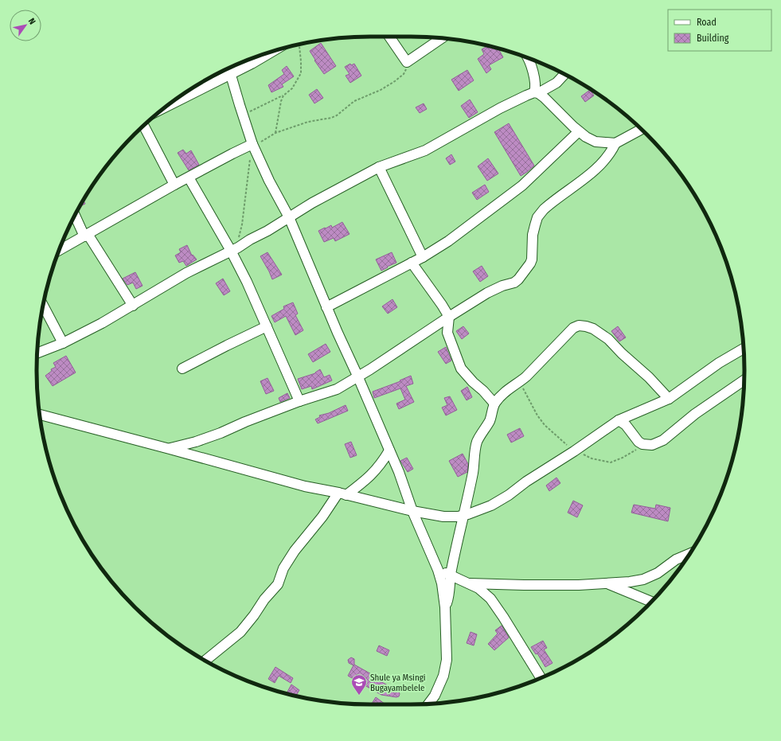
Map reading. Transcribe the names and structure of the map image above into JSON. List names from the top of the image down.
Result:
{
  "places": {
    "school or university": ["Shule ya Msingi Bugayambelele"]
  },
  "legend": ["Road", "Building"],
  "north": "top right"
}
